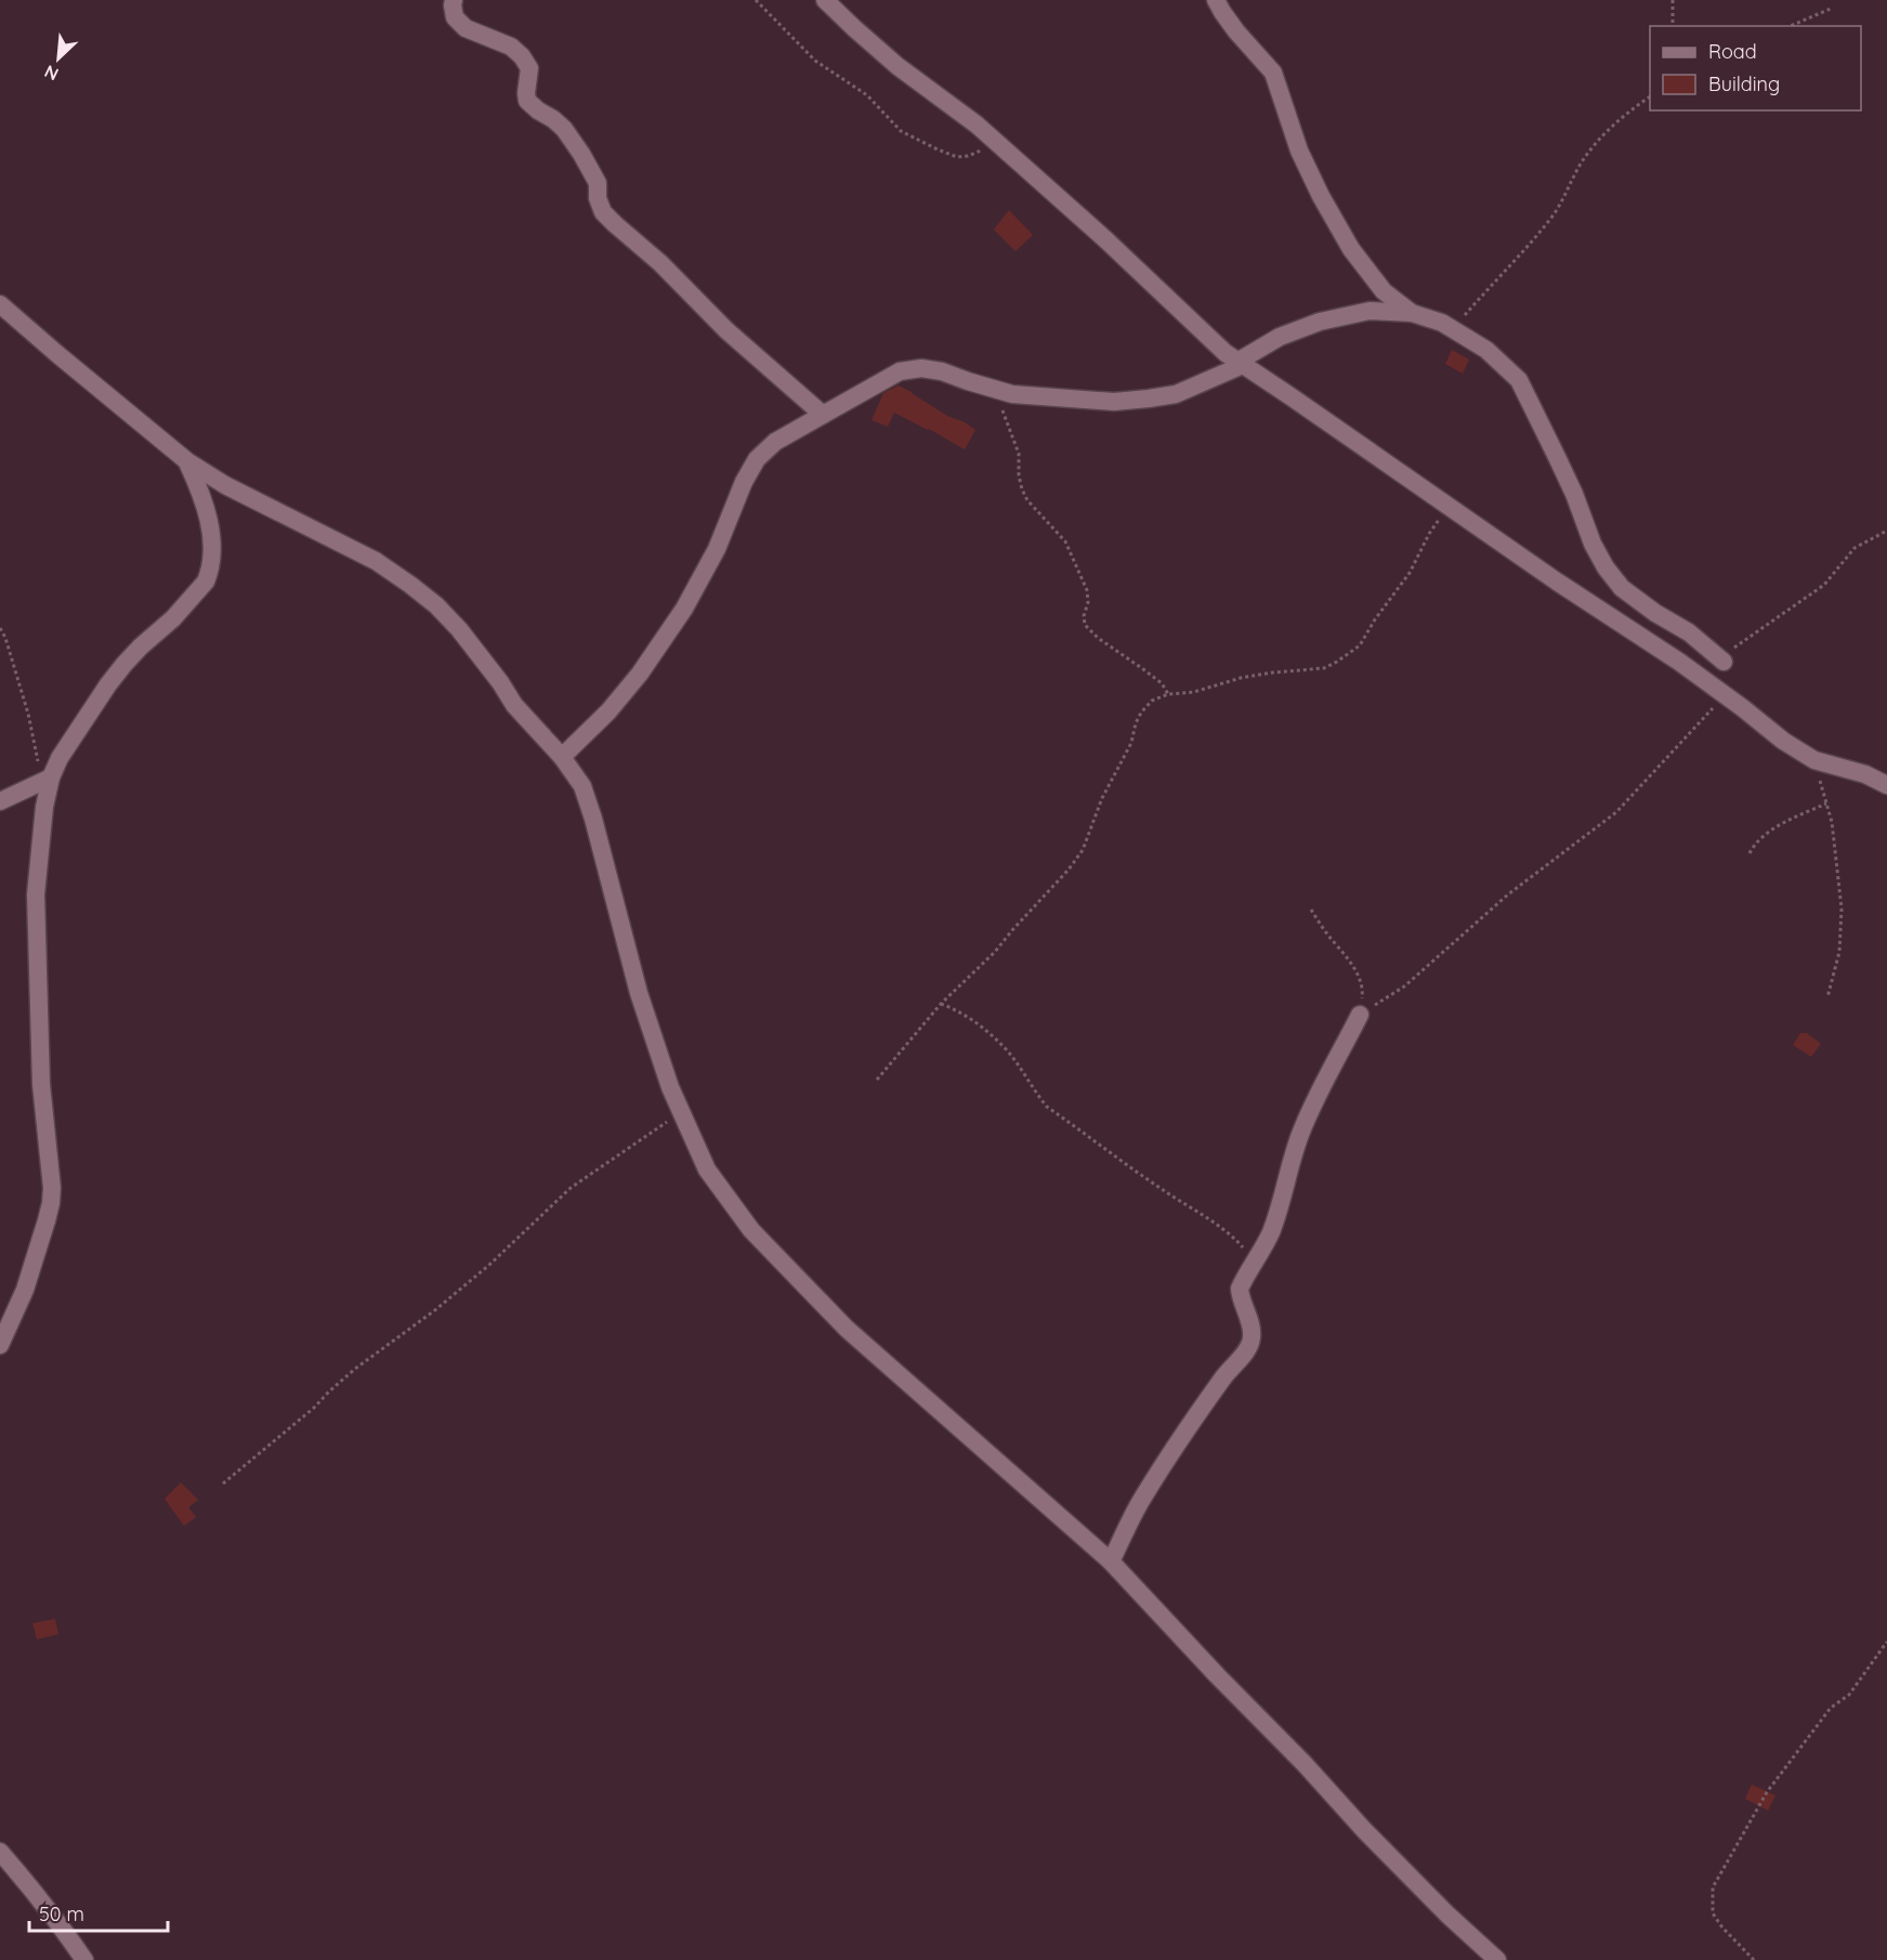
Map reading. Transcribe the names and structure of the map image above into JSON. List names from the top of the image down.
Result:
{
  "legend": ["Road", "Building"],
  "scale_bar": "50 m",
  "north": "bottom left"
}
